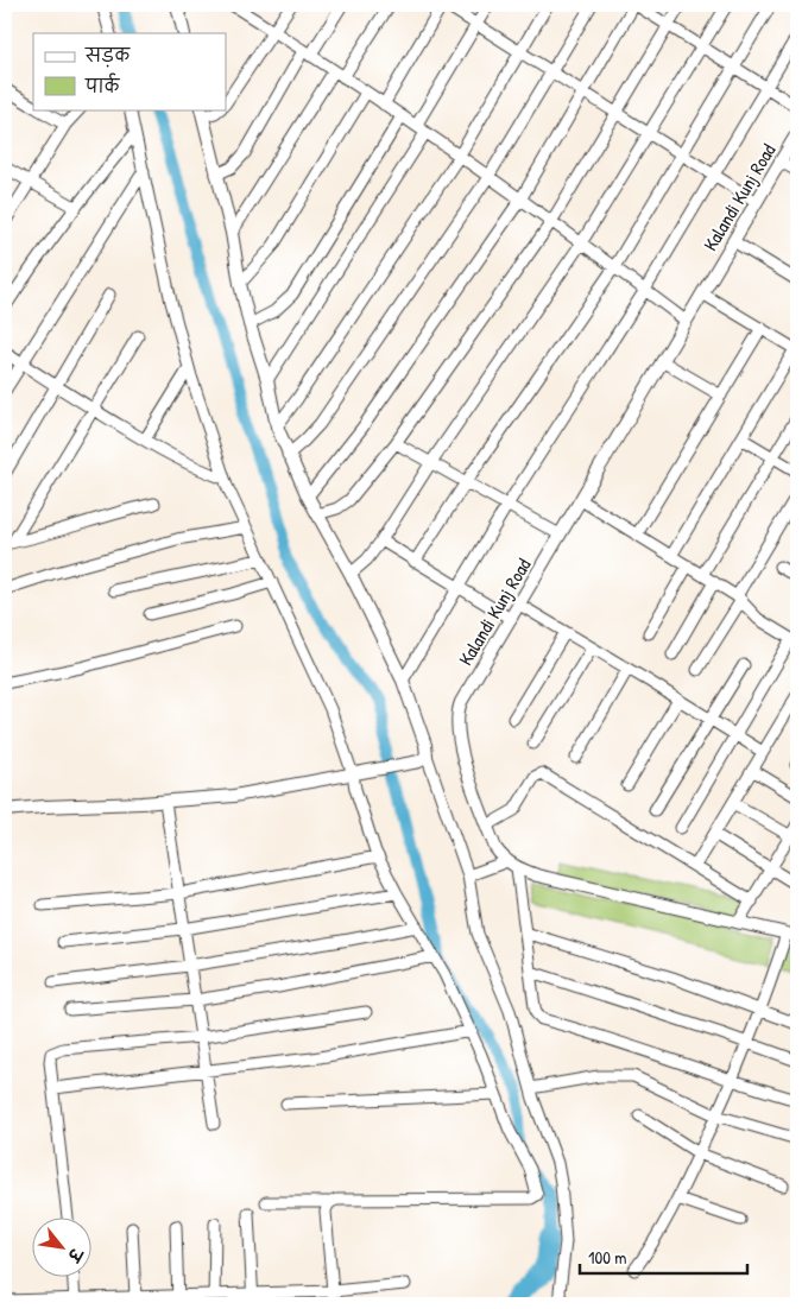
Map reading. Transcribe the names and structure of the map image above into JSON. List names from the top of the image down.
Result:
{
  "streets": {
    "street": ["Kalandi Kunj Road"]
  },
  "legend": ["सड़क", "पार्क"],
  "scale_bar": "100 m",
  "north": "bottom right"
}
